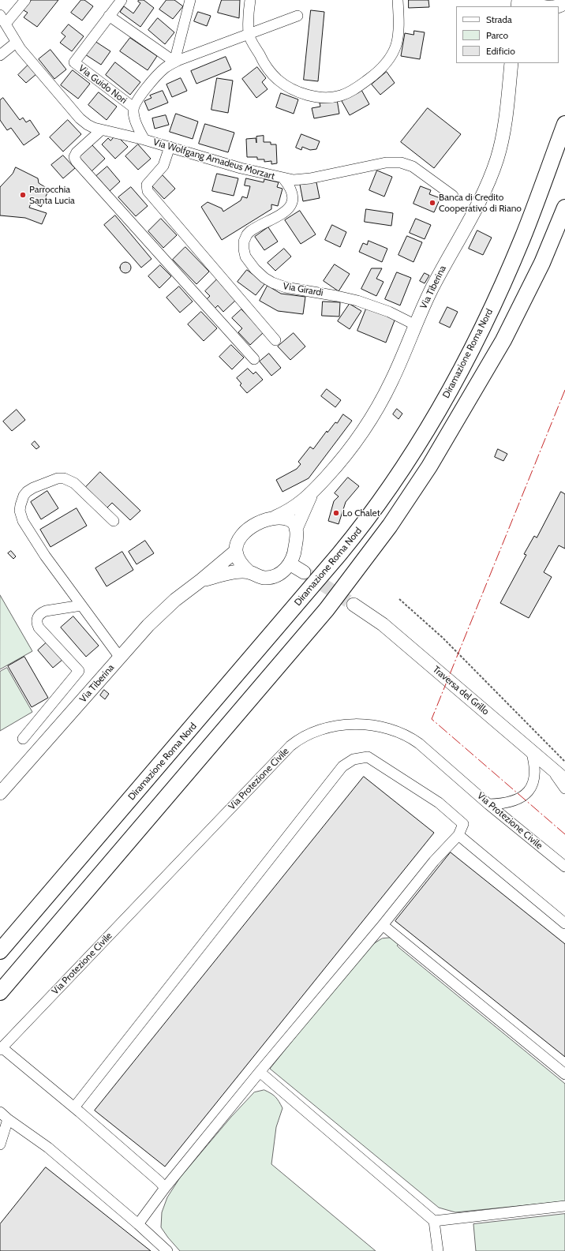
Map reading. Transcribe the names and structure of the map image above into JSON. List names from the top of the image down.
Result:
{
  "streets": {
    "highway": ["Diramazione Roma Nord"],
    "main road": ["Via Tiberina", "Traversa del Grillo"],
    "street": [
      "Via Guido Nori",
      "Via Wolfgang Amadeus Morzart",
      "Via Girardi",
      "Via Protezione Civile"
    ]
  },
  "crossings": [
    ["Via Guido Nori", "Via Wolfgang Amadeus Morzart"],
    ["Via Wolfgang Amadeus Morzart", "Via Girardi"],
    ["Via Tiberina", "Via Girardi"]
  ],
  "places": ["Parrocchia Santa Lucia", "Banca di Credito Cooperativo di Riano", "Lo Chalet"],
  "legend": ["Strada", "Parco", "Edificio"]
}
